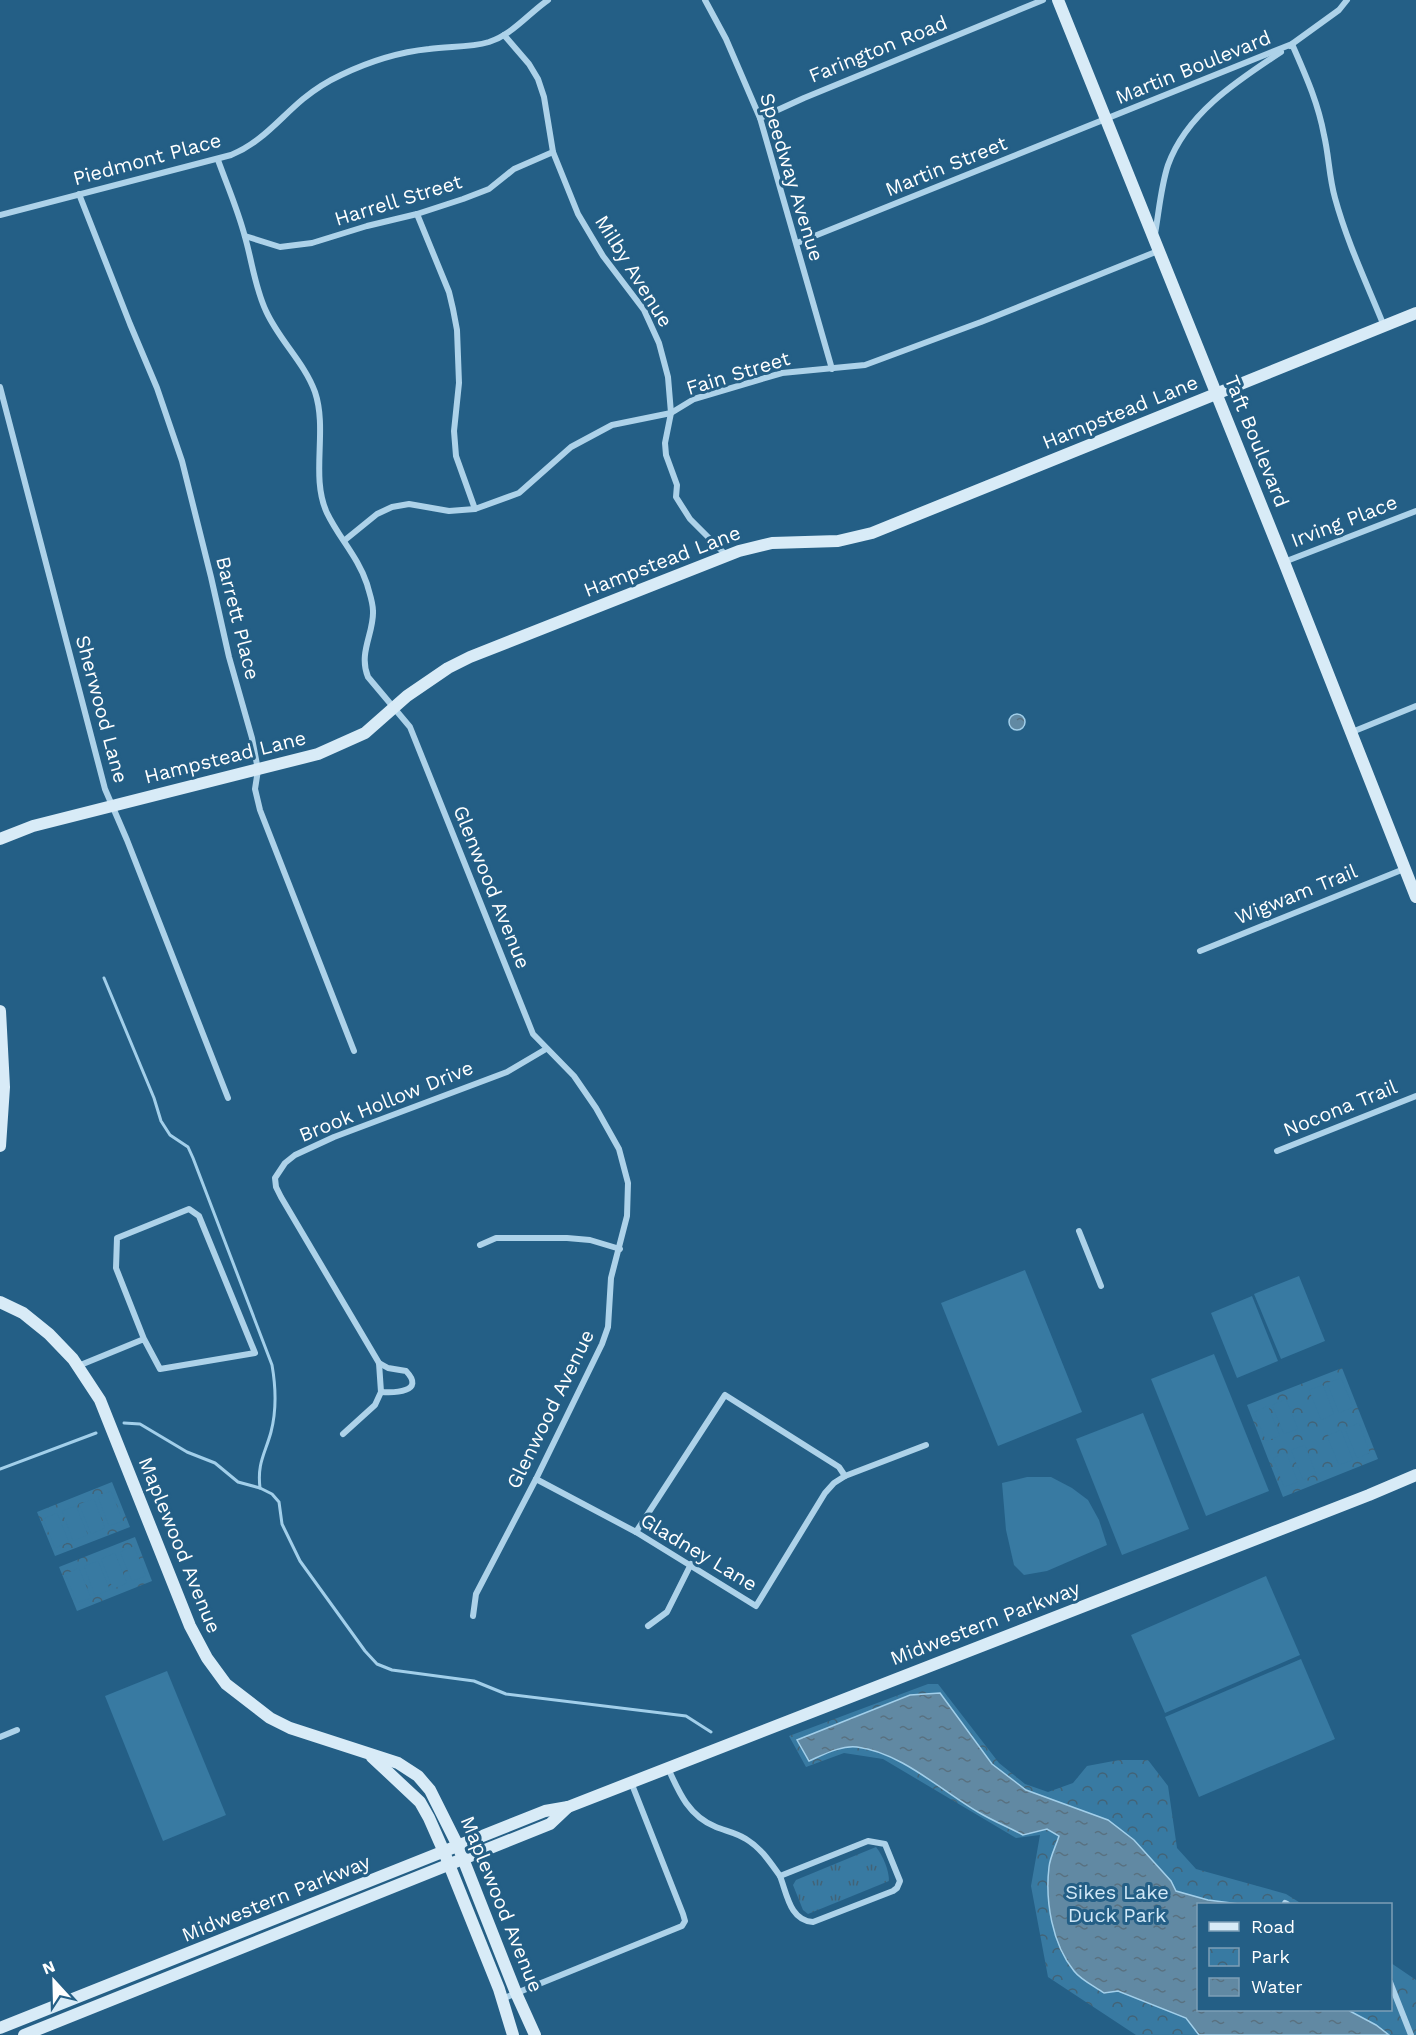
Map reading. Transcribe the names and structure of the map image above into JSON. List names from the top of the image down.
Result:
{
  "streets": {
    "street": [
      "Farington Road",
      "Martin Boulevard",
      "Piedmont Place",
      "Martin Street",
      "Speedway Avenue",
      "Harrell Street",
      "Milby Avenue",
      "Fain Street",
      "Hampstead Lane",
      "Taft Boulevard",
      "Irving Place",
      "Barrett Place",
      "Sherwood Lane",
      "Glenwood Avenue",
      "Wigwam Trail",
      "Brook Hollow Drive",
      "Nocona Trail",
      "Maplewood Avenue",
      "Gladney Lane",
      "Midwestern Parkway"
    ]
  },
  "crossings": [
    ["Farington Road", "Speedway Avenue"],
    ["Martin Boulevard", "Martin Street"],
    ["Martin Boulevard", "Taft Boulevard"],
    ["Piedmont Place", "Milby Avenue"],
    ["Piedmont Place", "Barrett Place"],
    ["Piedmont Place", "Glenwood Avenue"],
    ["Martin Street", "Speedway Avenue"],
    ["Martin Street", "Taft Boulevard"],
    ["Speedway Avenue", "Fain Street"],
    ["Harrell Street", "Milby Avenue"],
    ["Harrell Street", "Glenwood Avenue"],
    ["Milby Avenue", "Fain Street"],
    ["Milby Avenue", "Hampstead Lane"],
    ["Fain Street", "Taft Boulevard"],
    ["Fain Street", "Glenwood Avenue"],
    ["Hampstead Lane", "Taft Boulevard"],
    ["Hampstead Lane", "Barrett Place"],
    ["Hampstead Lane", "Sherwood Lane"],
    ["Hampstead Lane", "Glenwood Avenue"],
    ["Taft Boulevard", "Irving Place"],
    ["Taft Boulevard", "Wigwam Trail"],
    ["Glenwood Avenue", "Brook Hollow Drive"],
    ["Glenwood Avenue", "Gladney Lane"],
    ["Maplewood Avenue", "Midwestern Parkway"]
  ],
  "parks": ["Sikes Lake Duck Park"],
  "legend": ["Road", "Park", "Water"],
  "north": "top"
}
